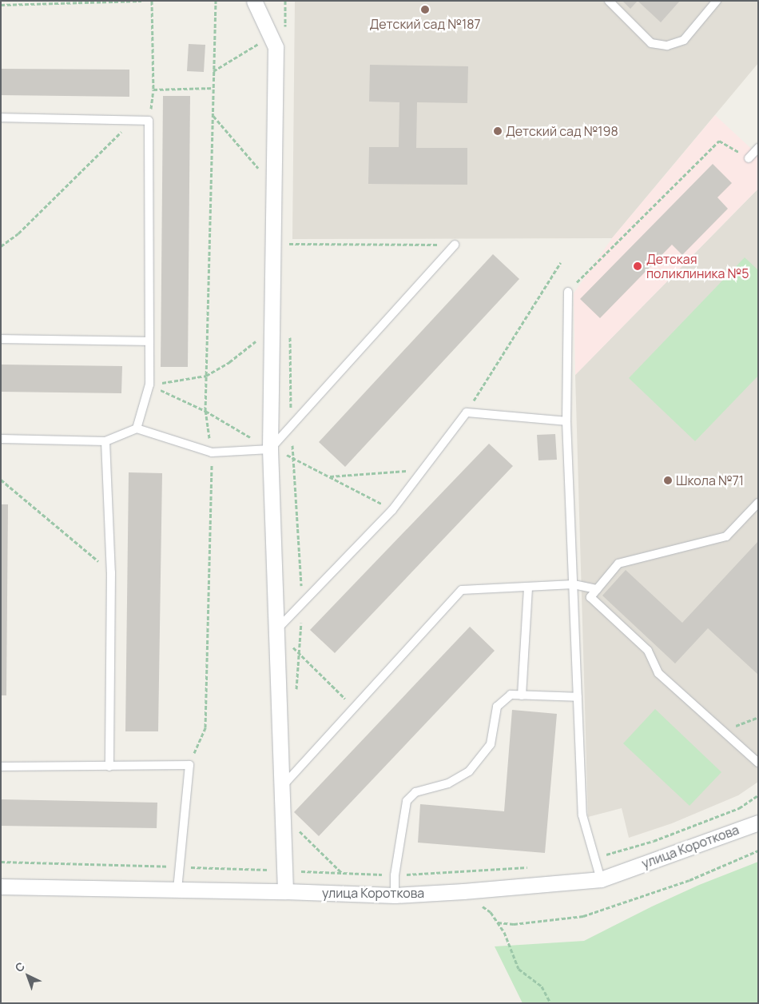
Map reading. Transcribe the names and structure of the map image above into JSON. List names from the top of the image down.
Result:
{
  "streets": {
    "street": ["улица Короткова"]
  },
  "places": [
    "Детский сад №187",
    "Детский сад №198",
    "Детская поликлиника №5",
    "Школа №71"
  ],
  "north": "top left"
}
